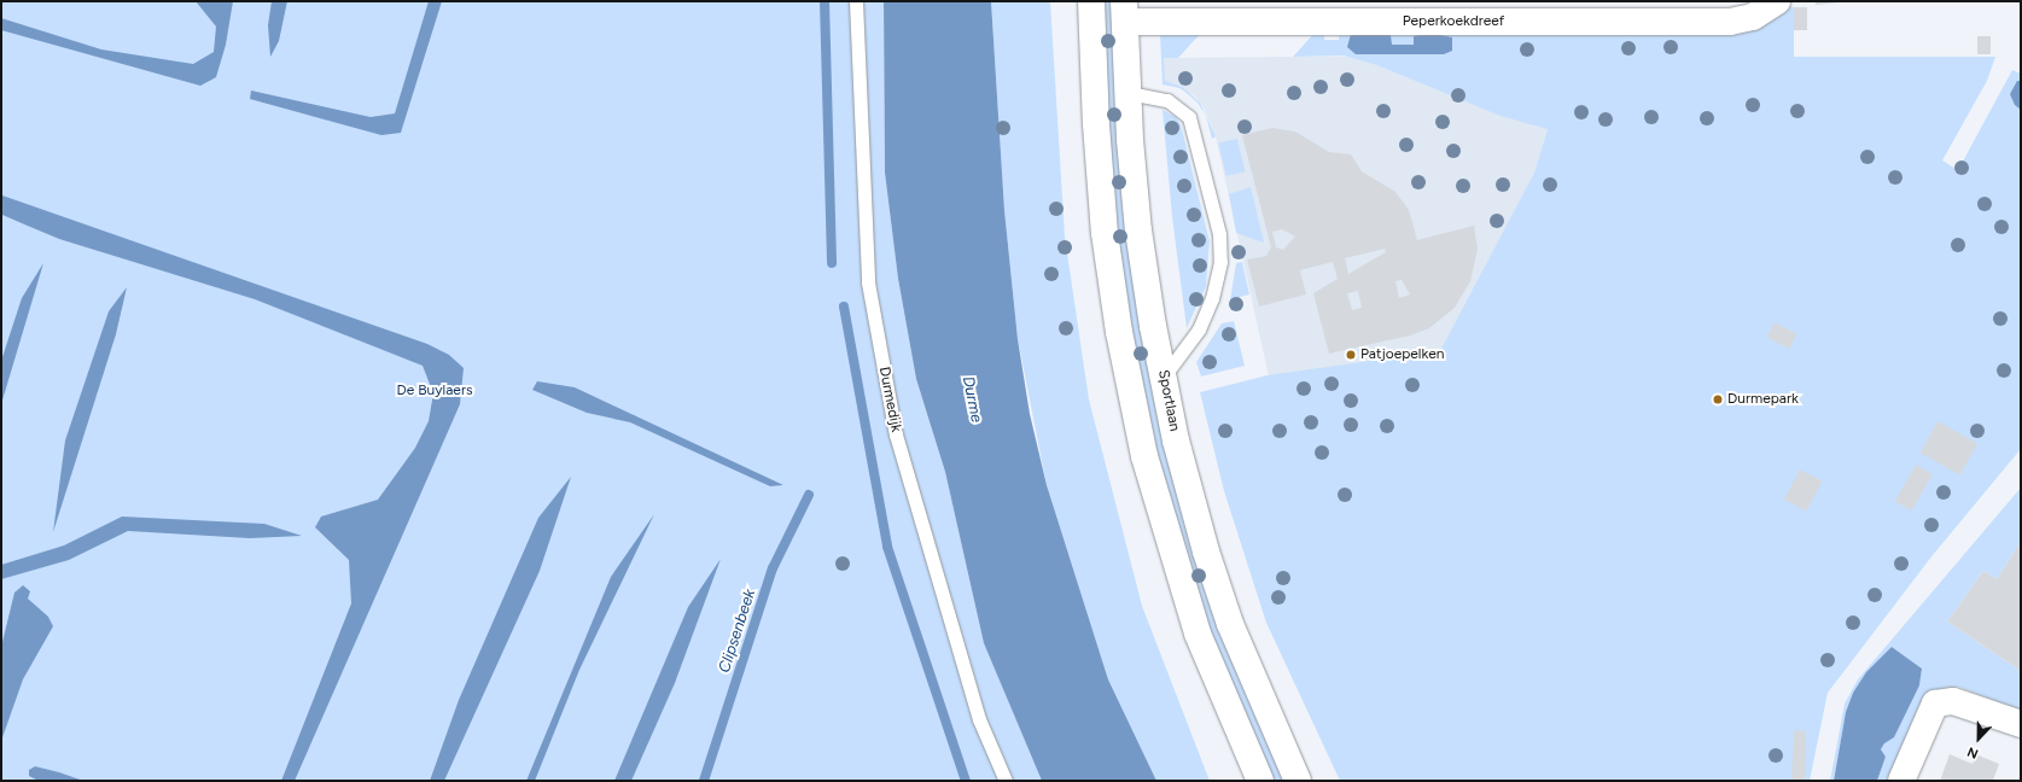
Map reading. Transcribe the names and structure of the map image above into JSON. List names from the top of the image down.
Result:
{
  "streets": {
    "main road": ["Peperkoekdreef", "Sportlaan"],
    "lane": ["Durmedijk"]
  },
  "crossings": [
    ["Peperkoekdreef", "Sportlaan"]
  ],
  "water": ["Durme", "Clipsenbeek"],
  "parks": ["De Buylaers"],
  "places": ["Patjoepelken", "Durmepark"],
  "north": "bottom"
}
